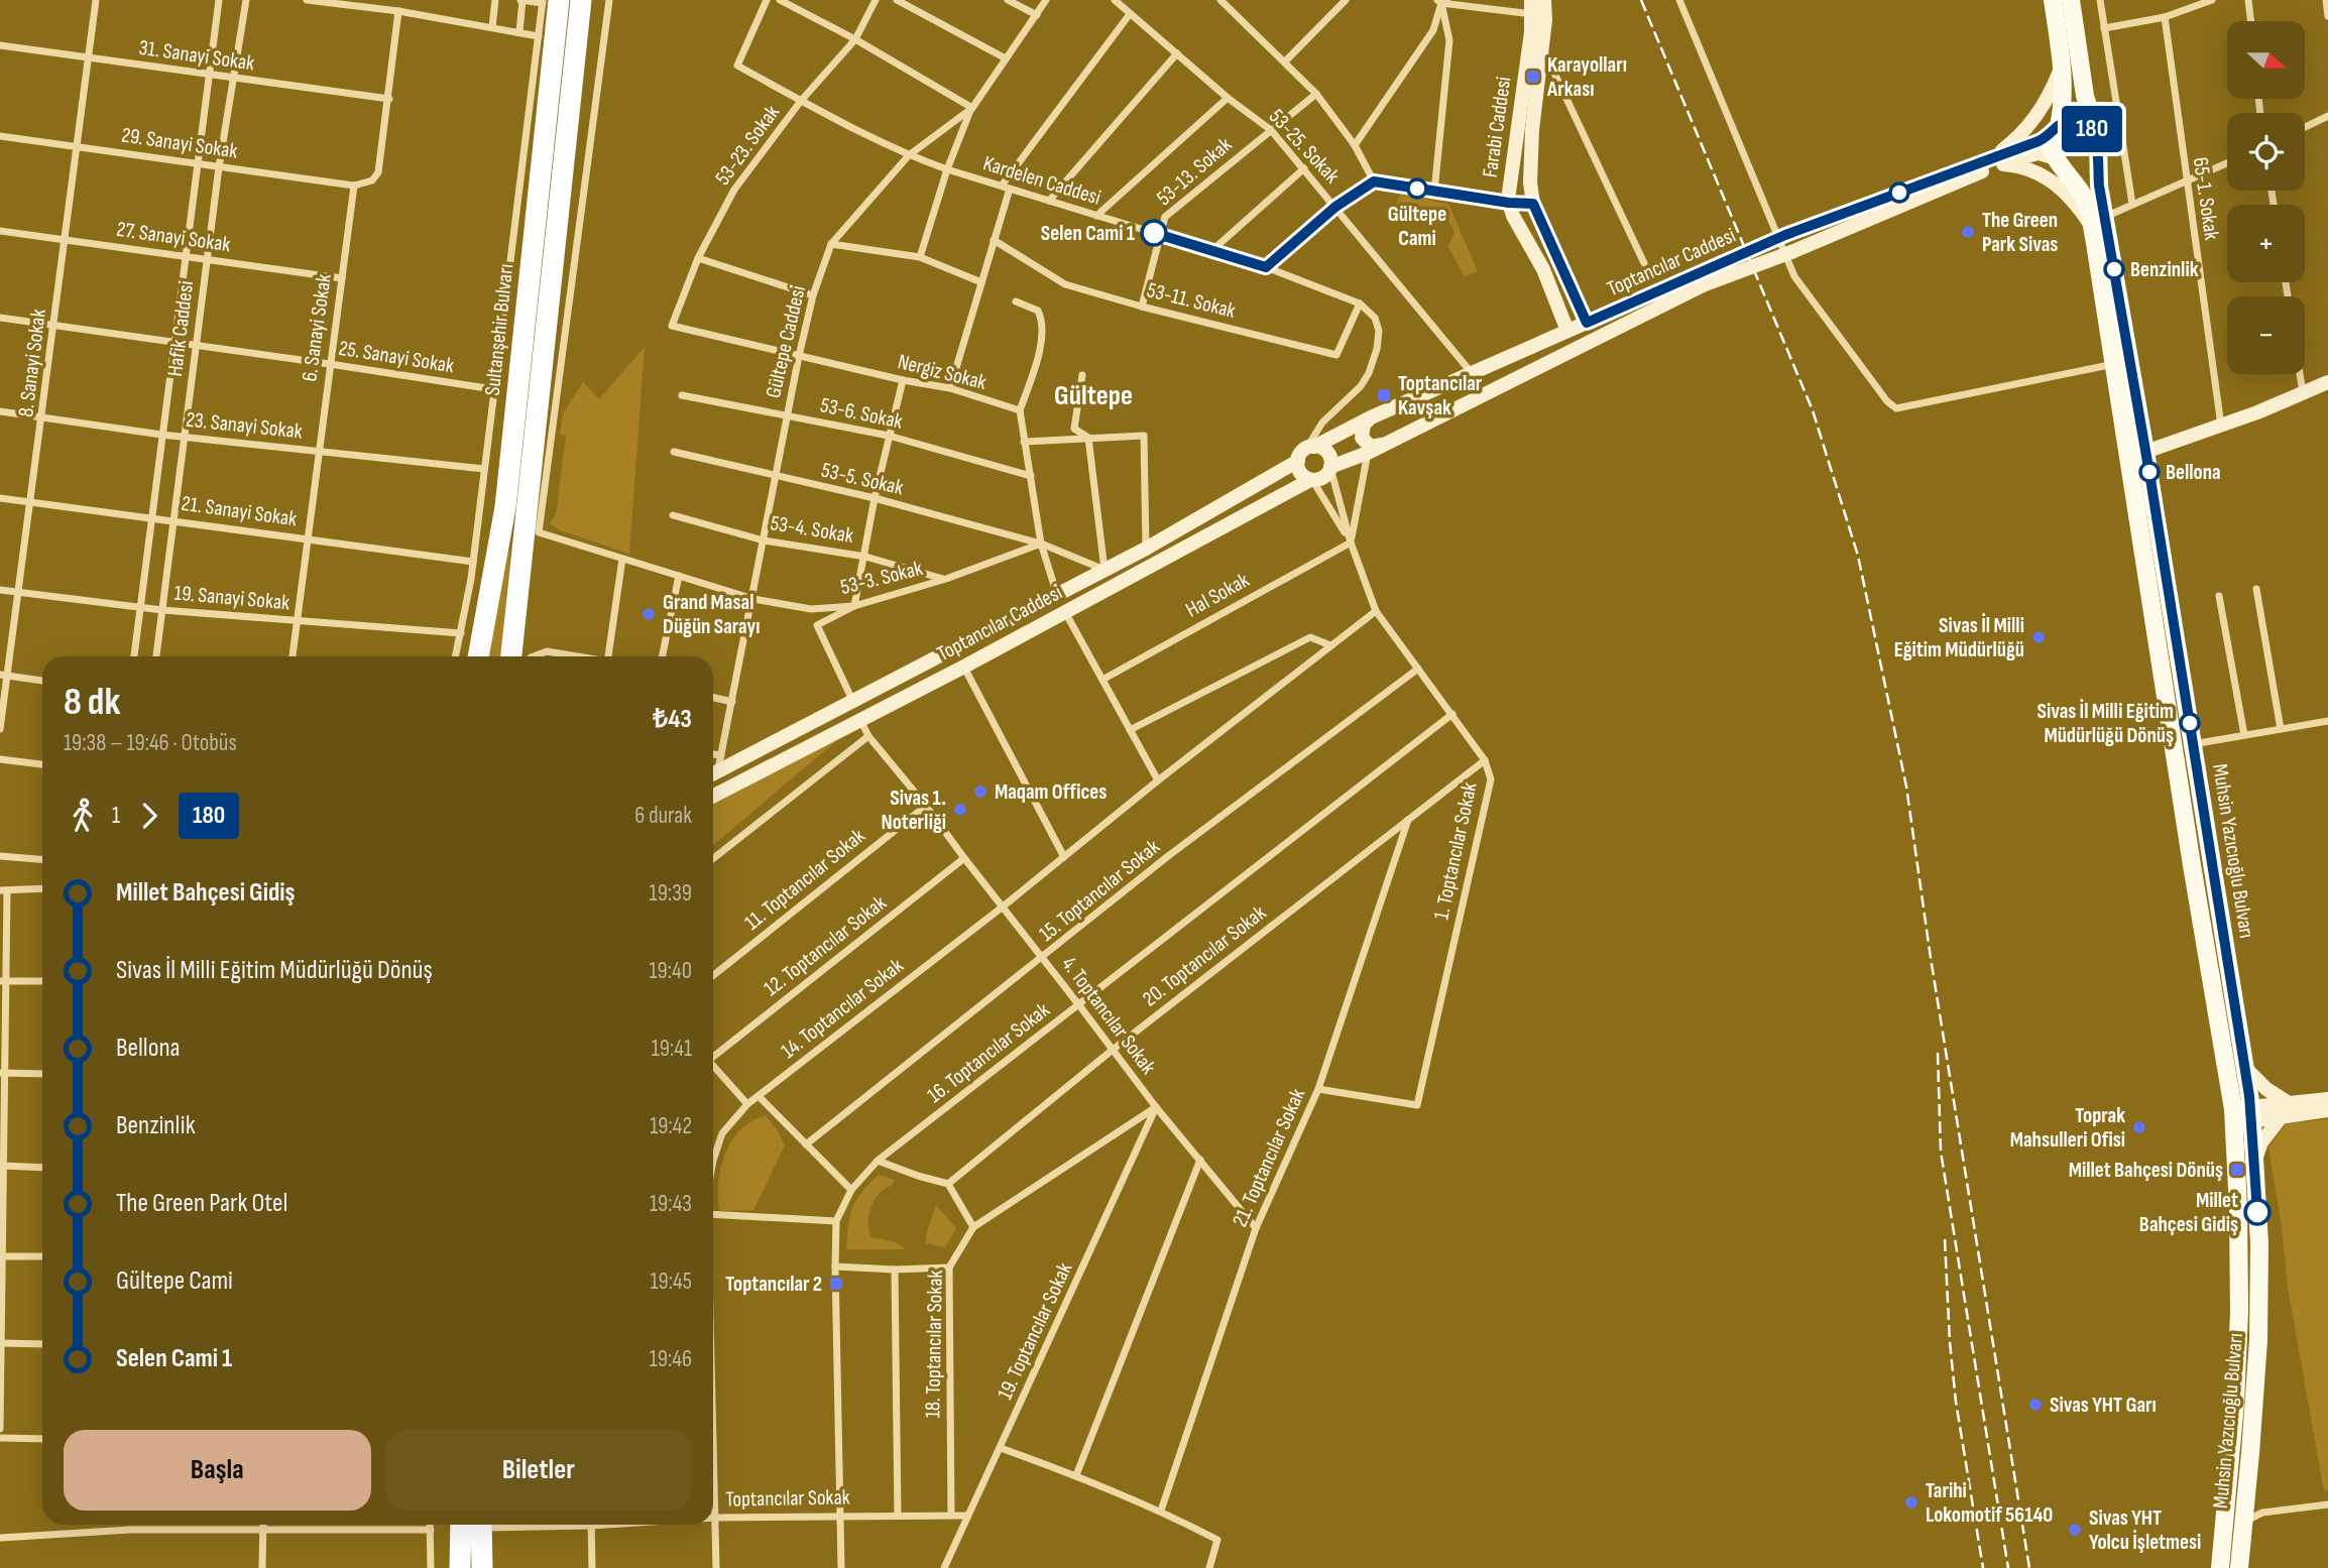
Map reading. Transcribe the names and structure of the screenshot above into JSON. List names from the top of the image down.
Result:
{
  "streets": {
    "highway": ["Sultanşehir Bulvarı"],
    "main road": ["Muhsin Yazıcıoğlu Bulvarı"],
    "street": [
      "31. Sanayi Sokak",
      "Farabi Caddesi",
      "29. Sanayi Sokak",
      "53-23. Sokak",
      "53-25. Sokak",
      "53-13. Sokak",
      "Kardelen Caddesi",
      "65-1. Sokak",
      "27. Sanayi Sokak",
      "Toptancılar Caddesi",
      "53-11. Sokak",
      "6. Sanayi Sokak",
      "Hafik Caddesi",
      "Gültepe Caddesi",
      "25. Sanayi Sokak",
      "8. Sanayi Sokak",
      "Nergiz Sokak",
      "53-6. Sokak",
      "23. Sanayi Sokak",
      "53-5. Sokak",
      "21. Sanayi Sokak",
      "53-4. Sokak",
      "53-3. Sokak",
      "Hal Sokak",
      "19. Sanayi Sokak",
      "1. Toptancılar Sokak",
      "11. Toptancılar Sokak",
      "15. Toptancılar Sokak",
      "12. Toptancılar Sokak",
      "20. Toptancılar Sokak",
      "14. Toptancılar Sokak",
      "4. Toptancılar Sokak",
      "16. Toptancılar Sokak",
      "21. Toptancılar Sokak",
      "19. Toptancılar Sokak",
      "18. Toptancılar Sokak",
      "Toptancılar Sokak"
    ]
  },
  "crossings": [
    ["31. Sanayi Sokak", "Hafik Caddesi"],
    ["31. Sanayi Sokak", "8. Sanayi Sokak"],
    ["Farabi Caddesi", "Toptancılar Caddesi"],
    ["29. Sanayi Sokak", "6. Sanayi Sokak"],
    ["29. Sanayi Sokak", "Hafik Caddesi"],
    ["29. Sanayi Sokak", "8. Sanayi Sokak"],
    ["53-23. Sokak", "Kardelen Caddesi"],
    ["53-23. Sokak", "Nergiz Sokak"],
    ["53-25. Sokak", "53-13. Sokak"],
    ["53-25. Sokak", "Toptancılar Caddesi"],
    ["53-13. Sokak", "Kardelen Caddesi"],
    ["53-13. Sokak", "53-11. Sokak"],
    ["Kardelen Caddesi", "53-11. Sokak"],
    ["Kardelen Caddesi", "Gültepe Caddesi"],
    ["27. Sanayi Sokak", "6. Sanayi Sokak"],
    ["27. Sanayi Sokak", "Hafik Caddesi"],
    ["27. Sanayi Sokak", "8. Sanayi Sokak"],
    ["Toptancılar Caddesi", "Gültepe Caddesi"],
    ["Toptancılar Caddesi", "1. Toptancılar Sokak"],
    ["Toptancılar Caddesi", "Muhsin Yazıcıoğlu Bulvarı"],
    ["Toptancılar Caddesi", "4. Toptancılar Sokak"],
    ["6. Sanayi Sokak", "25. Sanayi Sokak"],
    ["6. Sanayi Sokak", "23. Sanayi Sokak"],
    ["6. Sanayi Sokak", "21. Sanayi Sokak"],
    ["6. Sanayi Sokak", "19. Sanayi Sokak"],
    ["Hafik Caddesi", "25. Sanayi Sokak"],
    ["Hafik Caddesi", "23. Sanayi Sokak"],
    ["Hafik Caddesi", "21. Sanayi Sokak"],
    ["Hafik Caddesi", "19. Sanayi Sokak"],
    ["Gültepe Caddesi", "Nergiz Sokak"],
    ["Gültepe Caddesi", "53-6. Sokak"],
    ["Gültepe Caddesi", "53-5. Sokak"],
    ["Gültepe Caddesi", "53-4. Sokak"],
    ["Gültepe Caddesi", "53-3. Sokak"],
    ["25. Sanayi Sokak", "8. Sanayi Sokak"],
    ["8. Sanayi Sokak", "23. Sanayi Sokak"],
    ["8. Sanayi Sokak", "21. Sanayi Sokak"],
    ["8. Sanayi Sokak", "19. Sanayi Sokak"],
    ["53-5. Sokak", "53-3. Sokak"],
    ["53-4. Sokak", "53-3. Sokak"],
    ["Hal Sokak", "1. Toptancılar Sokak"],
    ["1. Toptancılar Sokak", "15. Toptancılar Sokak"],
    ["1. Toptancılar Sokak", "20. Toptancılar Sokak"],
    ["1. Toptancılar Sokak", "14. Toptancılar Sokak"],
    ["1. Toptancılar Sokak", "16. Toptancılar Sokak"],
    ["1. Toptancılar Sokak", "21. Toptancılar Sokak"],
    ["11. Toptancılar Sokak", "4. Toptancılar Sokak"],
    ["15. Toptancılar Sokak", "4. Toptancılar Sokak"],
    ["12. Toptancılar Sokak", "4. Toptancılar Sokak"],
    ["20. Toptancılar Sokak", "4. Toptancılar Sokak"],
    ["20. Toptancılar Sokak", "21. Toptancılar Sokak"],
    ["14. Toptancılar Sokak", "4. Toptancılar Sokak"],
    ["14. Toptancılar Sokak", "Toptancılar Sokak"],
    ["4. Toptancılar Sokak", "16. Toptancılar Sokak"],
    ["4. Toptancılar Sokak", "21. Toptancılar Sokak"],
    ["4. Toptancılar Sokak", "19. Toptancılar Sokak"],
    ["4. Toptancılar Sokak", "18. Toptancılar Sokak"],
    ["16. Toptancılar Sokak", "Toptancılar Sokak"],
    ["19. Toptancılar Sokak", "18. Toptancılar Sokak"],
    ["19. Toptancılar Sokak", "Toptancılar Sokak"],
    ["18. Toptancılar Sokak", "Toptancılar Sokak"]
  ],
  "districts": ["Gültepe"],
  "places": {
    "transit": [
      "Karayolları Arkası",
      "Toptancılar Kavşak",
      "Millet Bahçesi Dönüş",
      "Toptancılar 2"
    ],
    "other": [
      "Gültepe Cami",
      "The Green Park Sivas",
      "Selen Cami 1",
      "Benzinlik",
      "Bellona",
      "Grand Masal Düğün Sarayı",
      "Sivas İl Milli Eğitim Müdürlüğü",
      "Sivas İl Milli Eğitim Müdürlüğü Dönüş",
      "Maqam Offices",
      "Sivas 1. Noterliği",
      "Toprak Mahsulleri Ofisi",
      "Millet Bahçesi Gidiş",
      "Sivas YHT Garı",
      "Tarihi Lokomotif 56140",
      "Sivas YHT Yolcu İşletmesi"
    ]
  },
  "lines": ["bus line 180"],
  "north": "right",
  "page": {
    "on_map": "180",
    "map_buttons": ["+", "−"],
    "heading": ["8 dk", "19:38 – 19:46 · Otobüs", "₺43"],
    "legs": ["1", "180", "6 durak"],
    "list": [
      {
        "name": "Millet Bahçesi Gidiş",
        "value": "19:39"
      },
      {
        "name": "Sivas İl Milli Eğitim Müdürlüğü Dönüş",
        "value": "19:40"
      },
      {
        "name": "Bellona",
        "value": "19:41"
      },
      {
        "name": "Benzinlik",
        "value": "19:42"
      },
      {
        "name": "The Green Park Otel",
        "value": "19:43"
      },
      {
        "name": "Gültepe Cami",
        "value": "19:45"
      },
      {
        "name": "Selen Cami 1",
        "value": "19:46"
      }
    ],
    "buttons": ["Başla", "Biletler"]
  }
}
